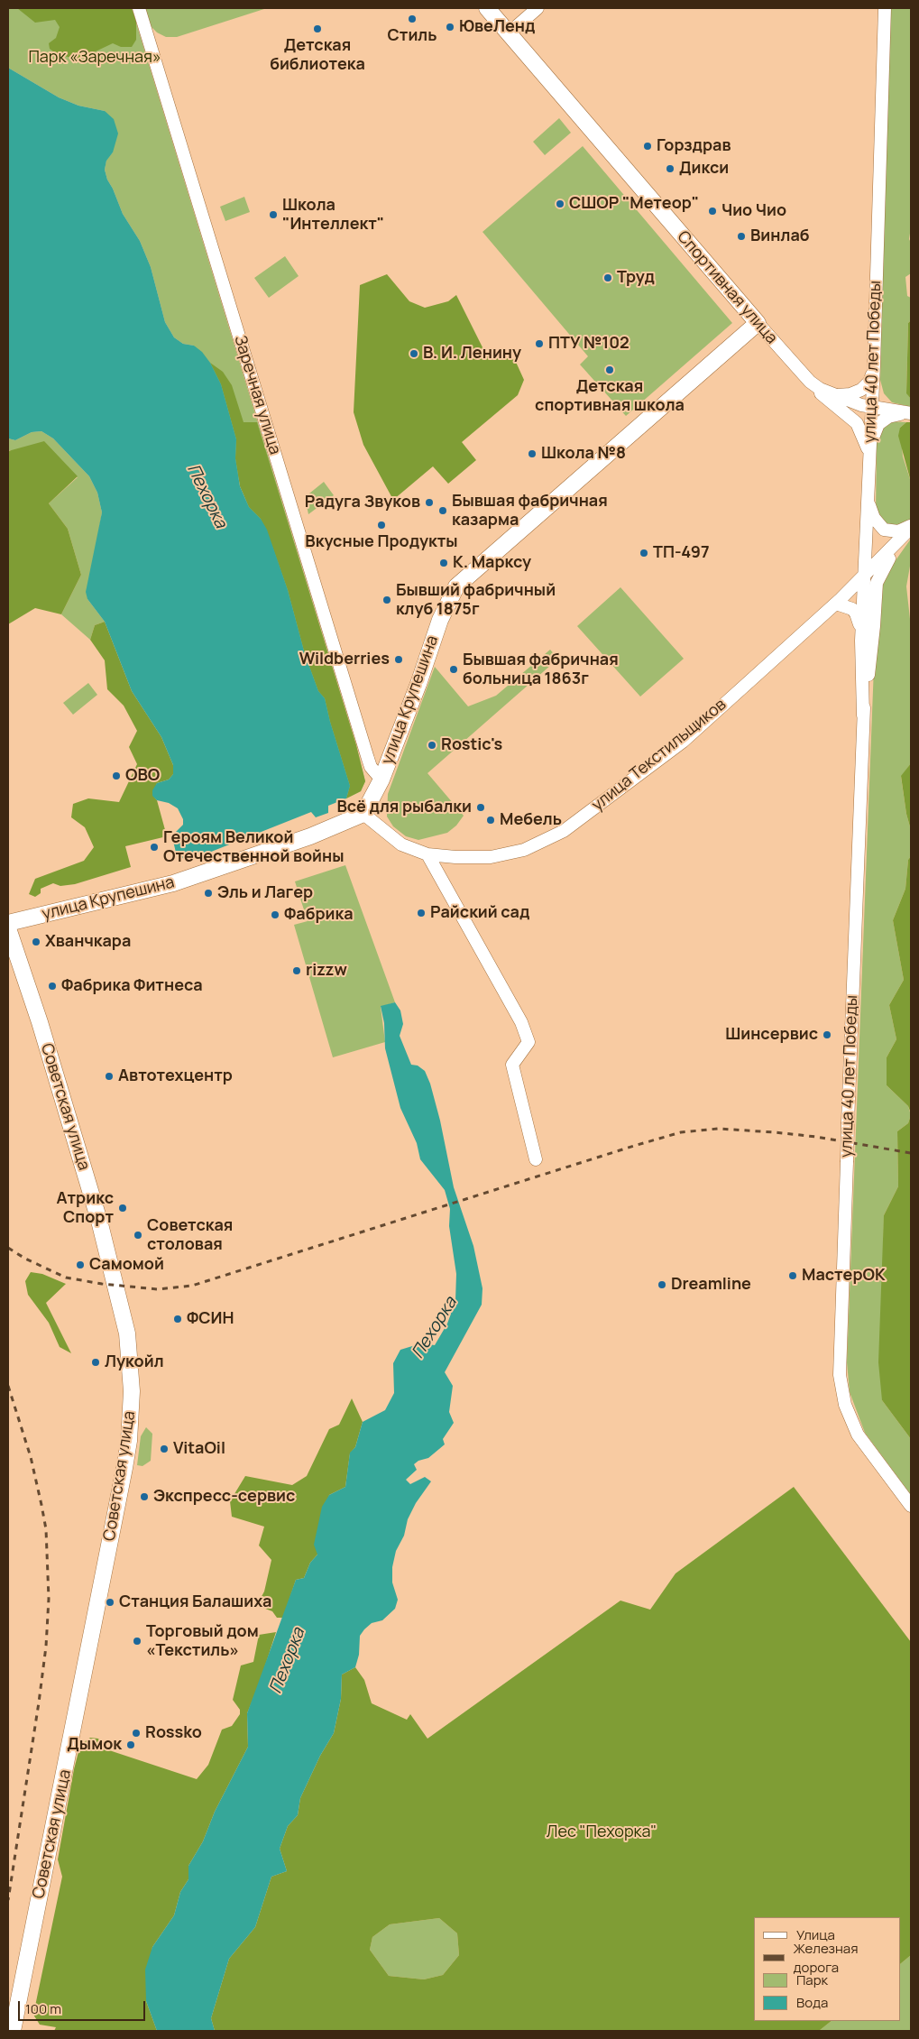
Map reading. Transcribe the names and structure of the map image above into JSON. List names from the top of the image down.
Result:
{
  "streets": {
    "main road": ["Спортивная улица", "улица Крупешина", "Советская улица"],
    "street": ["улица 40 лет Победы", "Заречная улица", "улица Текстильщиков"]
  },
  "crossings": [
    ["Спортивная улица", "улица 40 лет Победы"],
    ["Спортивная улица", "улица Крупешина"],
    ["улица 40 лет Победы", "улица Текстильщиков"],
    ["Заречная улица", "улица Крупешина"],
    ["улица Крупешина", "улица Текстильщиков"]
  ],
  "water": ["Пехорка"],
  "parks": ["Парк «Заречная»", "Лес \"Пехорка\""],
  "places": [
    "Стиль",
    "ЮвеЛенд",
    "Детская библиотека",
    "Горздрав",
    "Дикси",
    "СШОР \"Метеор\"",
    "Чио Чио",
    "Школа \"Интеллект\"",
    "Винлаб",
    "Труд",
    "ПТУ №102",
    "В. И. Ленину",
    "Детская спортивная школа",
    "Школа №8",
    "Радуга Звуков",
    "Бывшая фабричная казарма",
    "Вкусные Продукты",
    "ТП-497",
    "К. Марксу",
    "Бывший фабричный клуб 1875г",
    "Wildberries",
    "Бывшая фабричная больница 1863г",
    "Rostic's",
    "ОВО",
    "Всё для рыбалки",
    "Мебель",
    "Героям Великой Отечественной войны",
    "Эль и Лагер",
    "Райский сад",
    "Фабрика",
    "Хванчкара",
    "rizzw",
    "Фабрика Фитнеса",
    "Шинсервис",
    "Автотехцентр",
    "Атрикс Спорт",
    "Советская столовая",
    "Самомой",
    "МастерОК",
    "Dreamline",
    "ФСИН",
    "Лукойл",
    "VitaOil",
    "Экспресс-сервис",
    "Станция Балашиха",
    "Торговый дом «Текстиль»",
    "Rossko",
    "Дымок"
  ],
  "legend": [
    "Улица",
    "Железная дорога",
    "Парк",
    "Вода"
  ],
  "scale_bar": "100 m"
}
